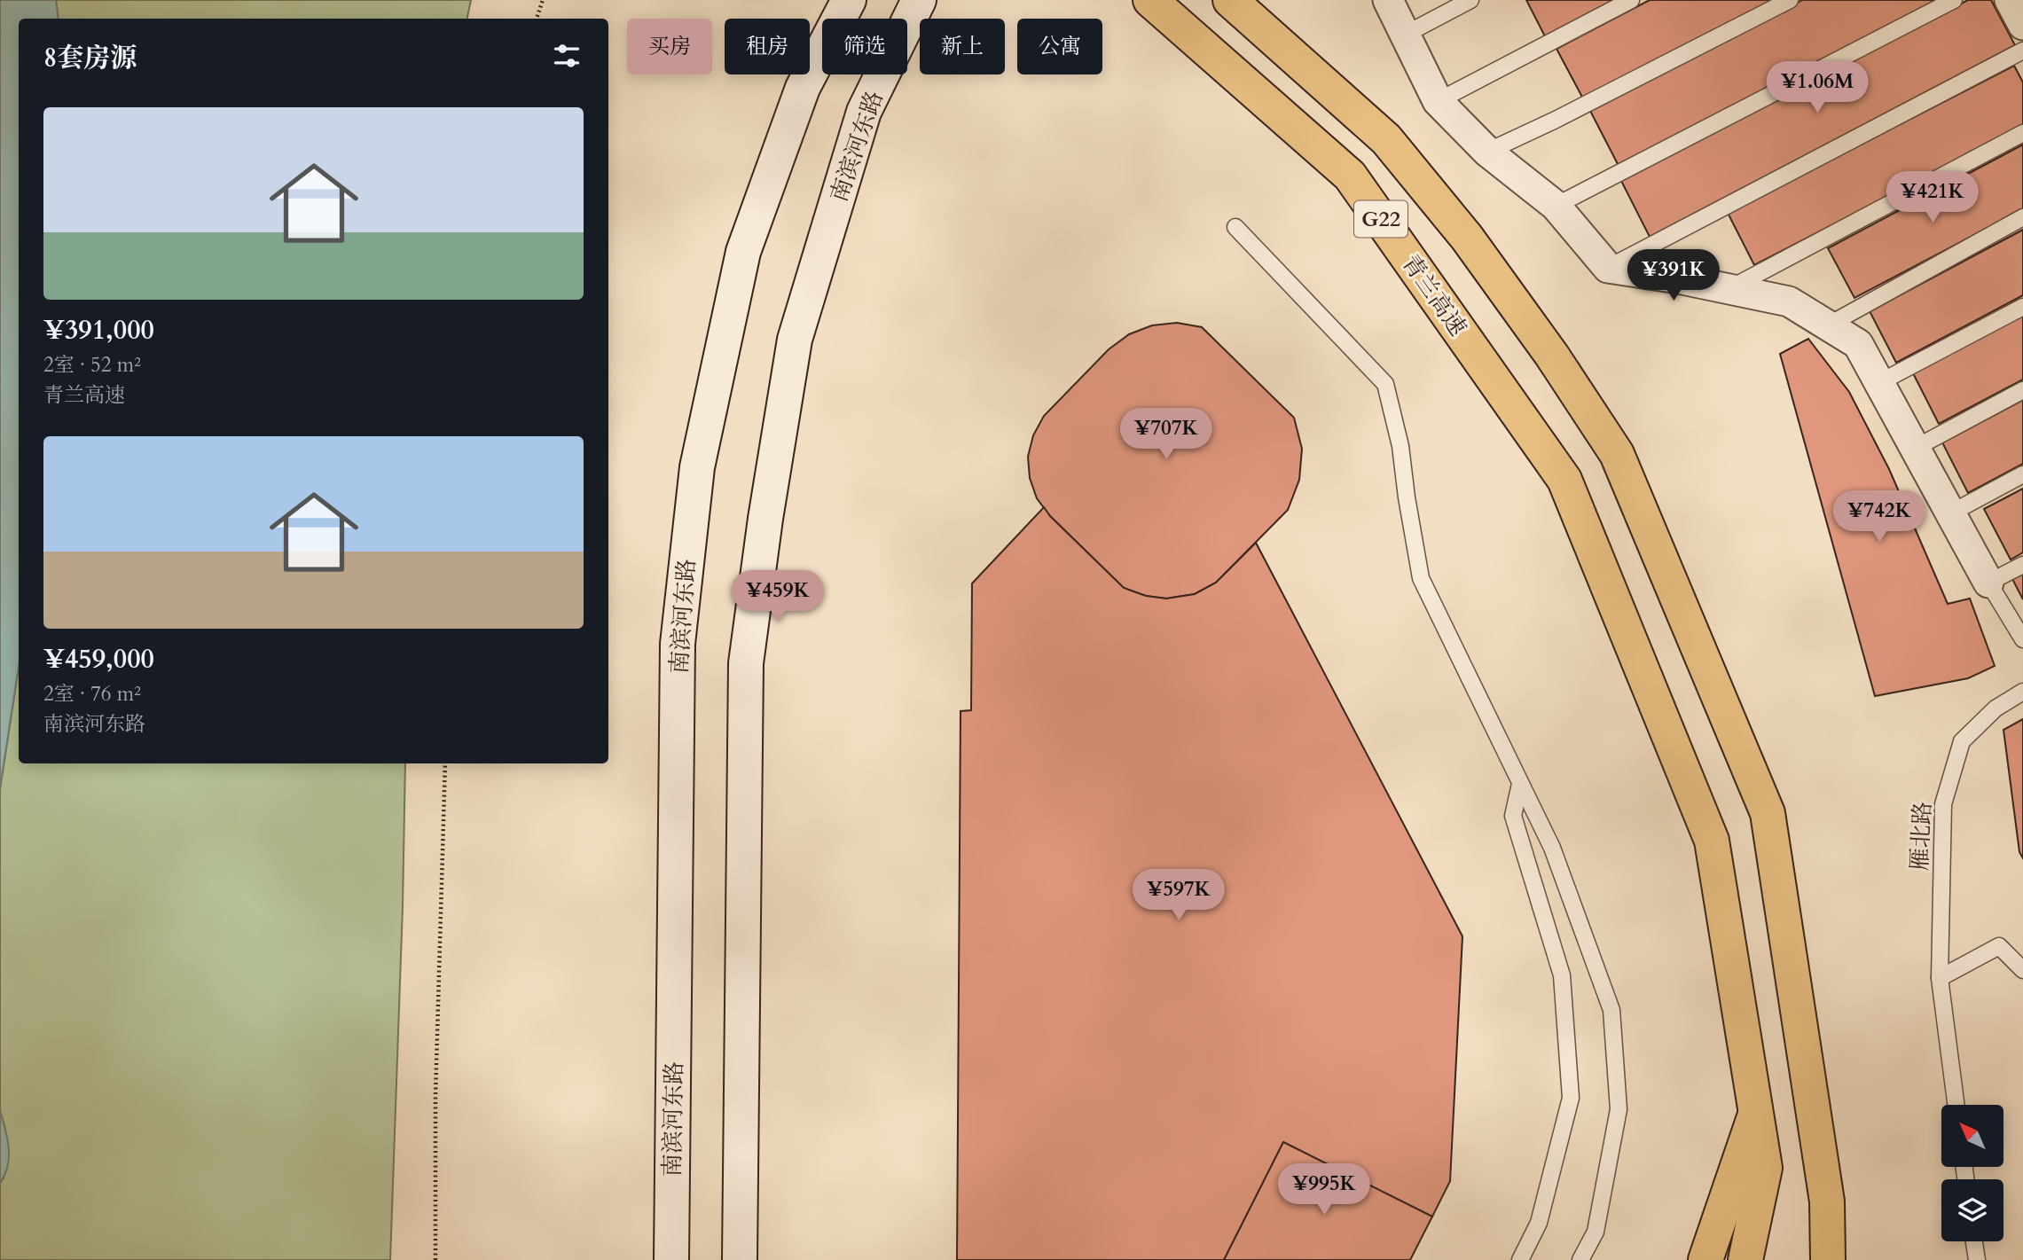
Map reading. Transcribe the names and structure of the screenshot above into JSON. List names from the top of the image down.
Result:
{
  "streets": {
    "highway": ["G22", "青兰高速"],
    "main road": ["南滨河东路"],
    "lane": ["雁北路"]
  },
  "north": "top left",
  "page": {
    "chip": [
      "买房",
      "租房",
      "筛选",
      "新上",
      "公寓"
    ],
    "heading": "8套房源",
    "price": [
      "¥1.06M",
      "¥421K",
      "¥391K",
      "¥707K",
      "¥742K",
      "¥459K",
      "¥597K",
      "¥995K"
    ],
    "list": [
      {
        "name": "¥391,000",
        "note": "2室 · 52 m² · 青兰高速"
      },
      {
        "name": "¥459,000",
        "note": "2室 · 76 m² · 南滨河东路"
      }
    ]
  }
}
